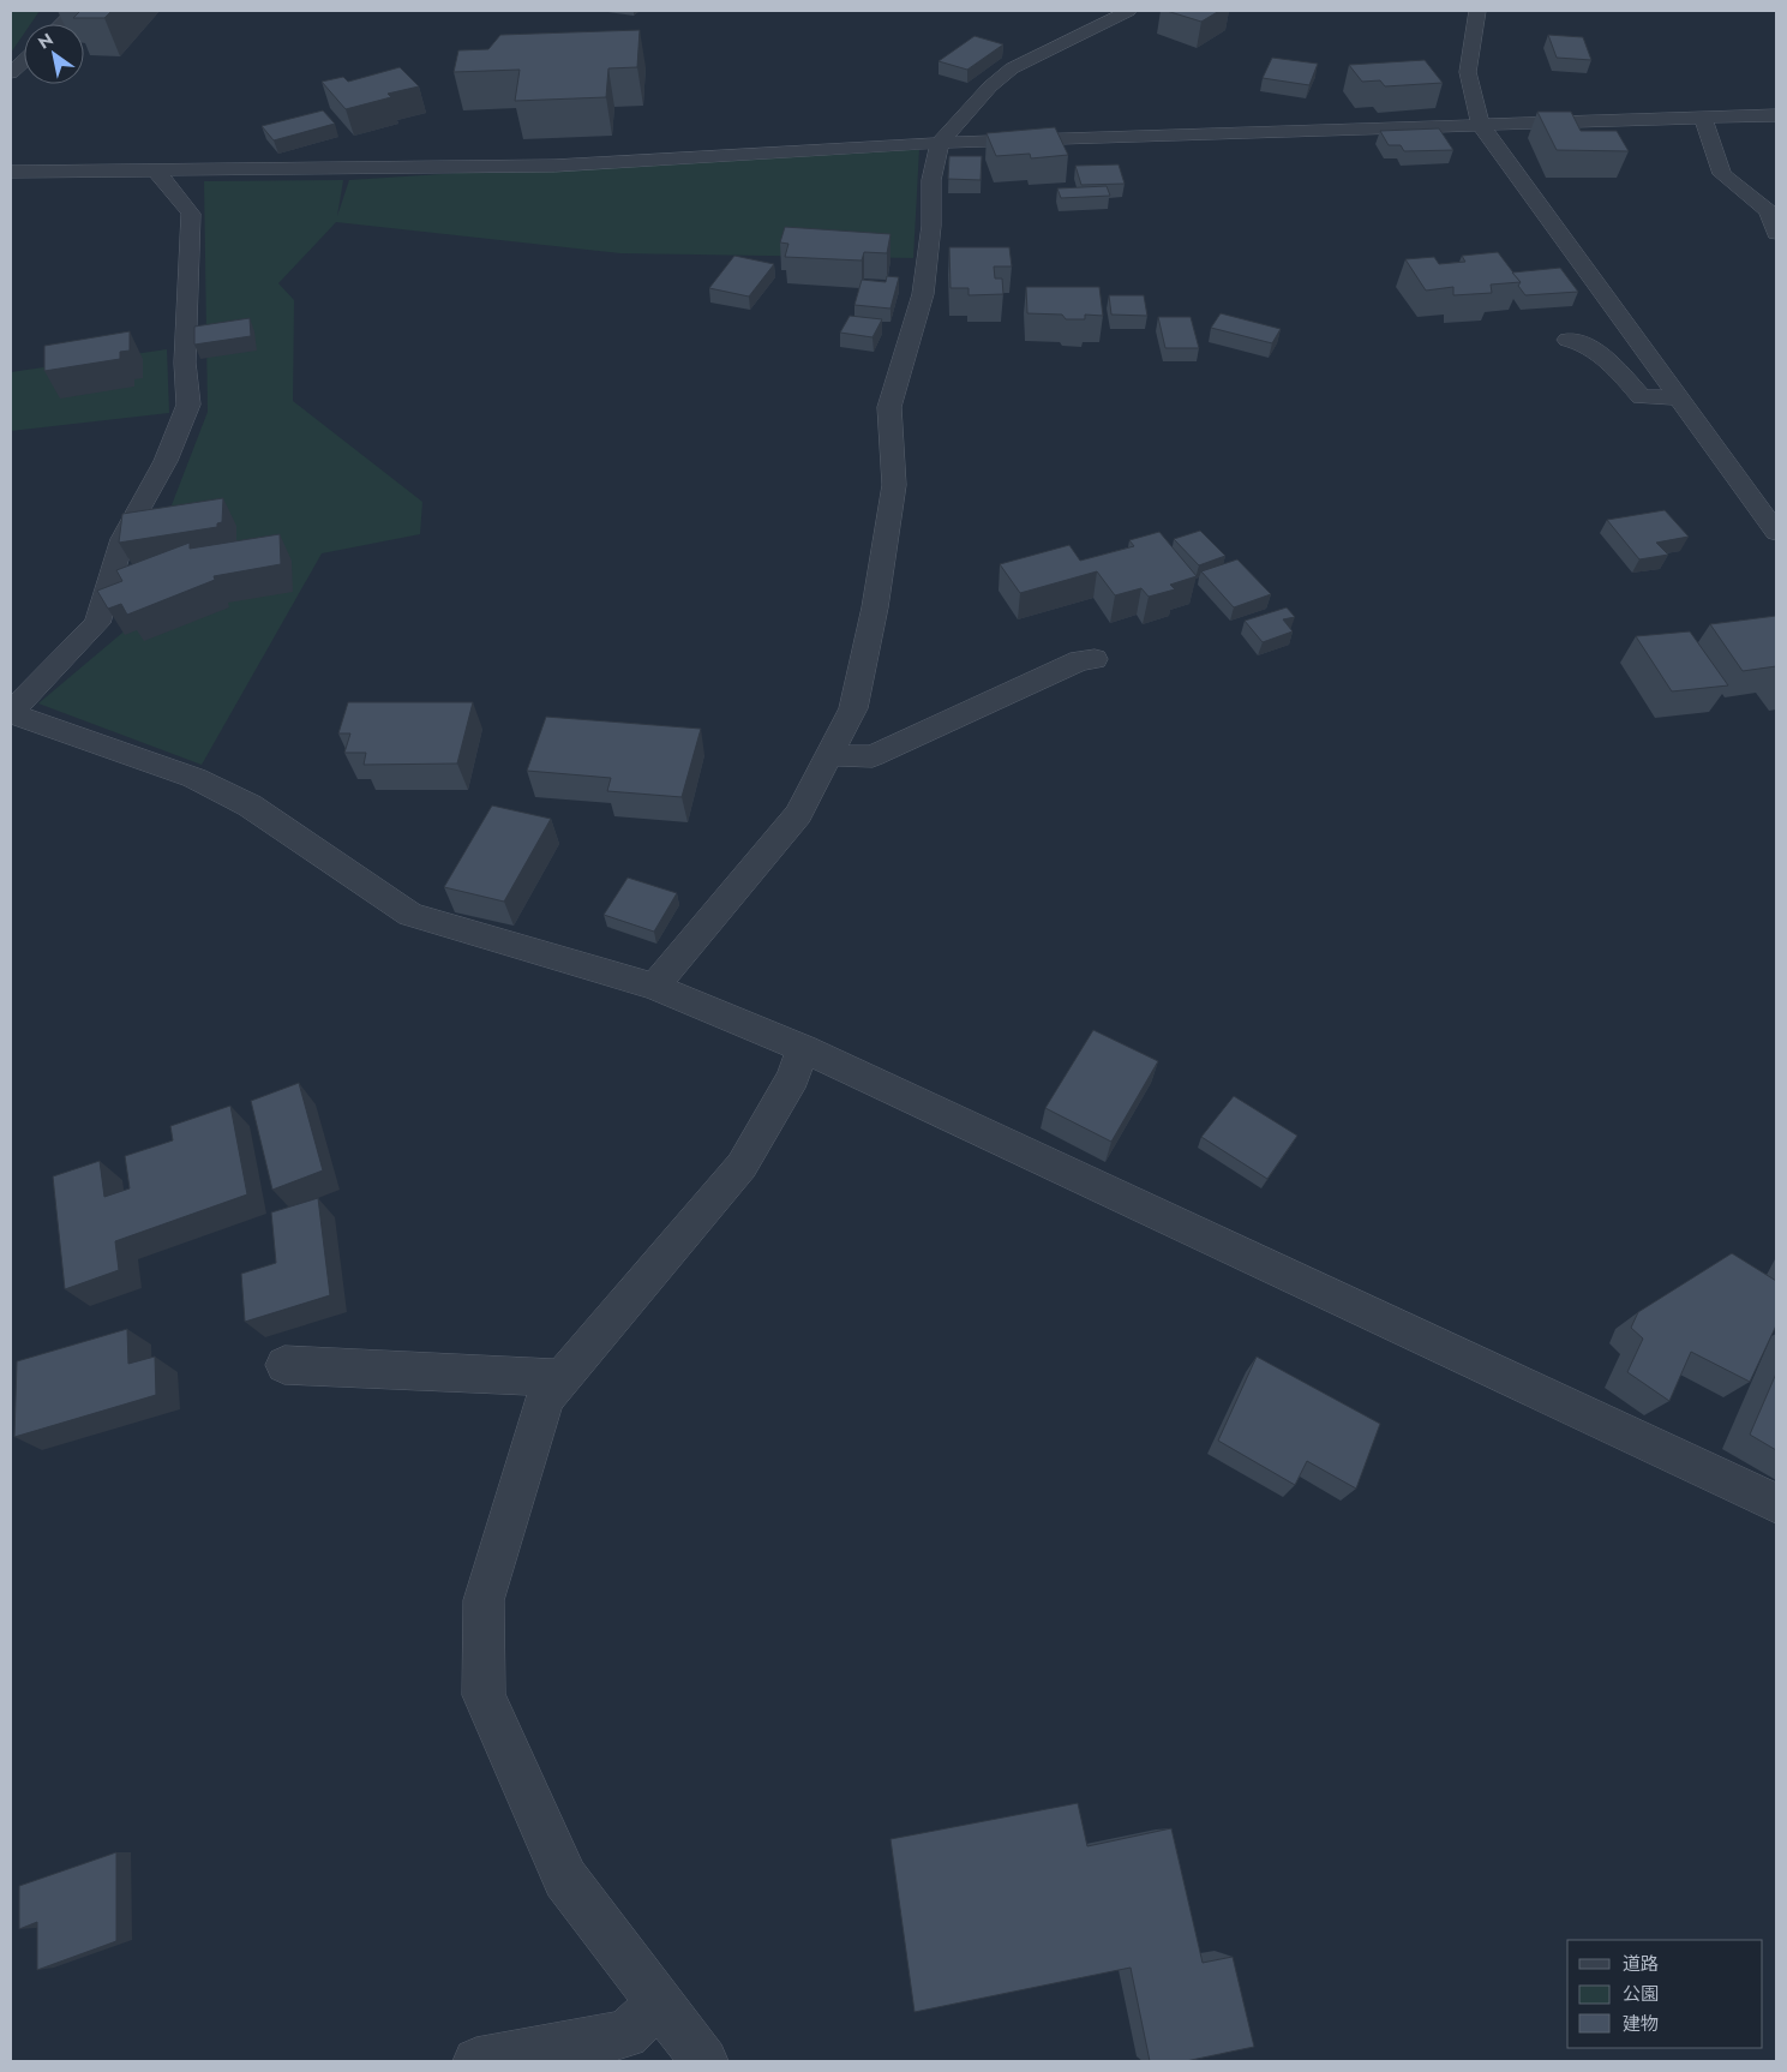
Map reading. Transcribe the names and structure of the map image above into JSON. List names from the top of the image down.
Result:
{
  "legend": ["道路", "公園", "建物"],
  "north": "top left"
}
